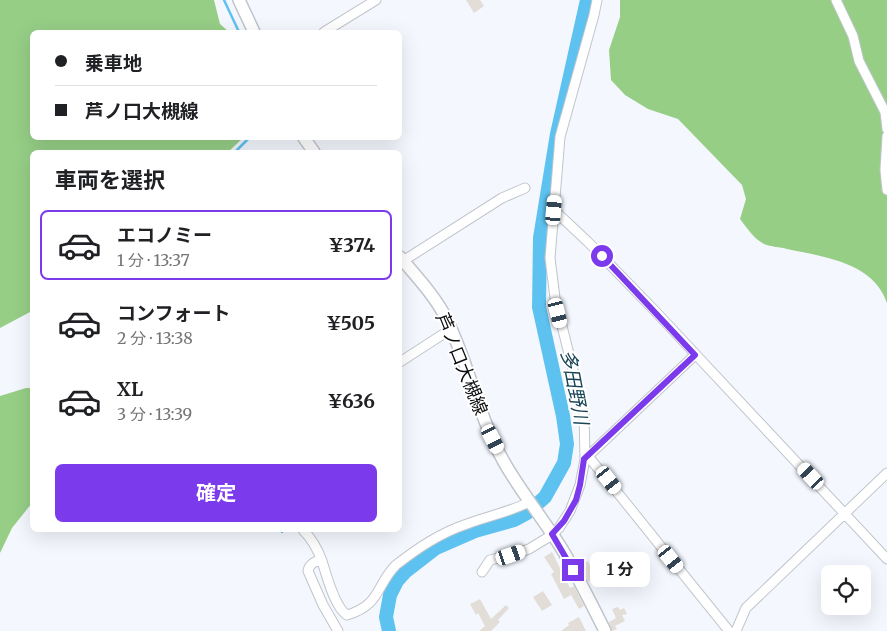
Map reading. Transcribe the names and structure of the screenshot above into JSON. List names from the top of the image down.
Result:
{
  "streets": {
    "main road": ["芦ノ口大槻線"]
  },
  "water": ["多田野川"],
  "page": {
    "banner": ["乗車地", "芦ノ口大槻線"],
    "heading": "車両を選択",
    "list": [
      {
        "name": "エコノミー",
        "note": "1 分 · 13:37",
        "value": "¥374"
      },
      {
        "name": "コンフォート",
        "note": "2 分 · 13:38",
        "value": "¥505"
      },
      {
        "name": "XL",
        "note": "3 分 · 13:39",
        "value": "¥636"
      }
    ],
    "buttons": "確定",
    "bubble": "1 分"
  }
}
